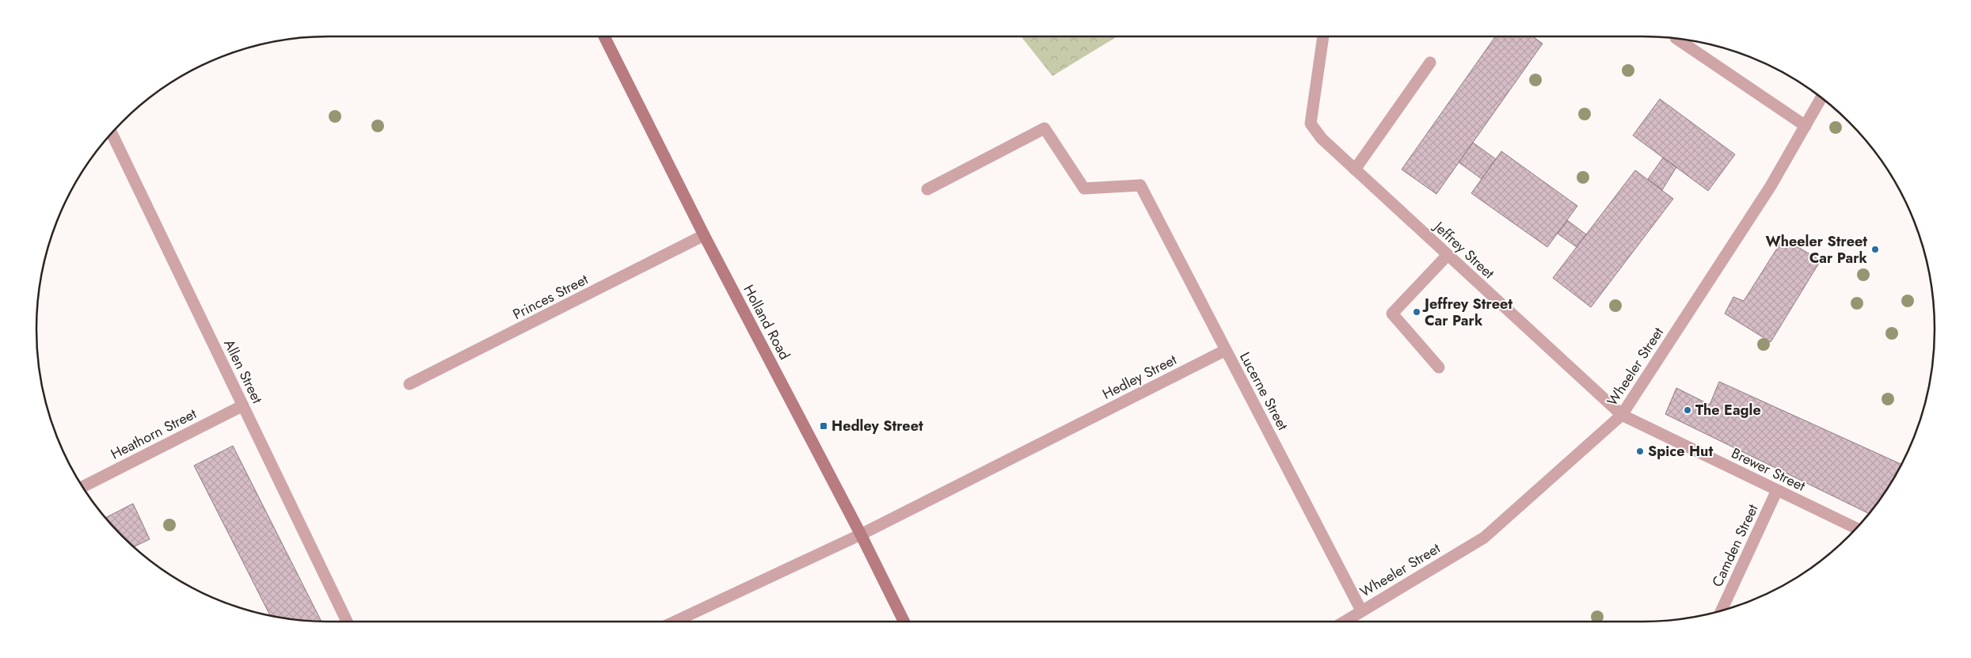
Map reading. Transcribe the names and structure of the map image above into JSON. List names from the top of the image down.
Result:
{
  "streets": {
    "main road": ["Holland Road"],
    "street": [
      "Jeffrey Street",
      "Princes Street",
      "Wheeler Street",
      "Allen Street",
      "Hedley Street",
      "Lucerne Street",
      "Heathorn Street",
      "Brewer Street",
      "Camden Street"
    ]
  },
  "crossings": [
    ["Jeffrey Street", "Wheeler Street"],
    ["Jeffrey Street", "Brewer Street"],
    ["Princes Street", "Holland Road"],
    ["Holland Road", "Hedley Street"],
    ["Wheeler Street", "Lucerne Street"],
    ["Wheeler Street", "Brewer Street"],
    ["Allen Street", "Heathorn Street"],
    ["Hedley Street", "Lucerne Street"],
    ["Brewer Street", "Camden Street"]
  ],
  "places": {
    "other": [
      "Wheeler Street Car Park",
      "Jeffrey Street Car Park",
      "The Eagle",
      "Spice Hut"
    ],
    "transit": ["Hedley Street"]
  }
}
